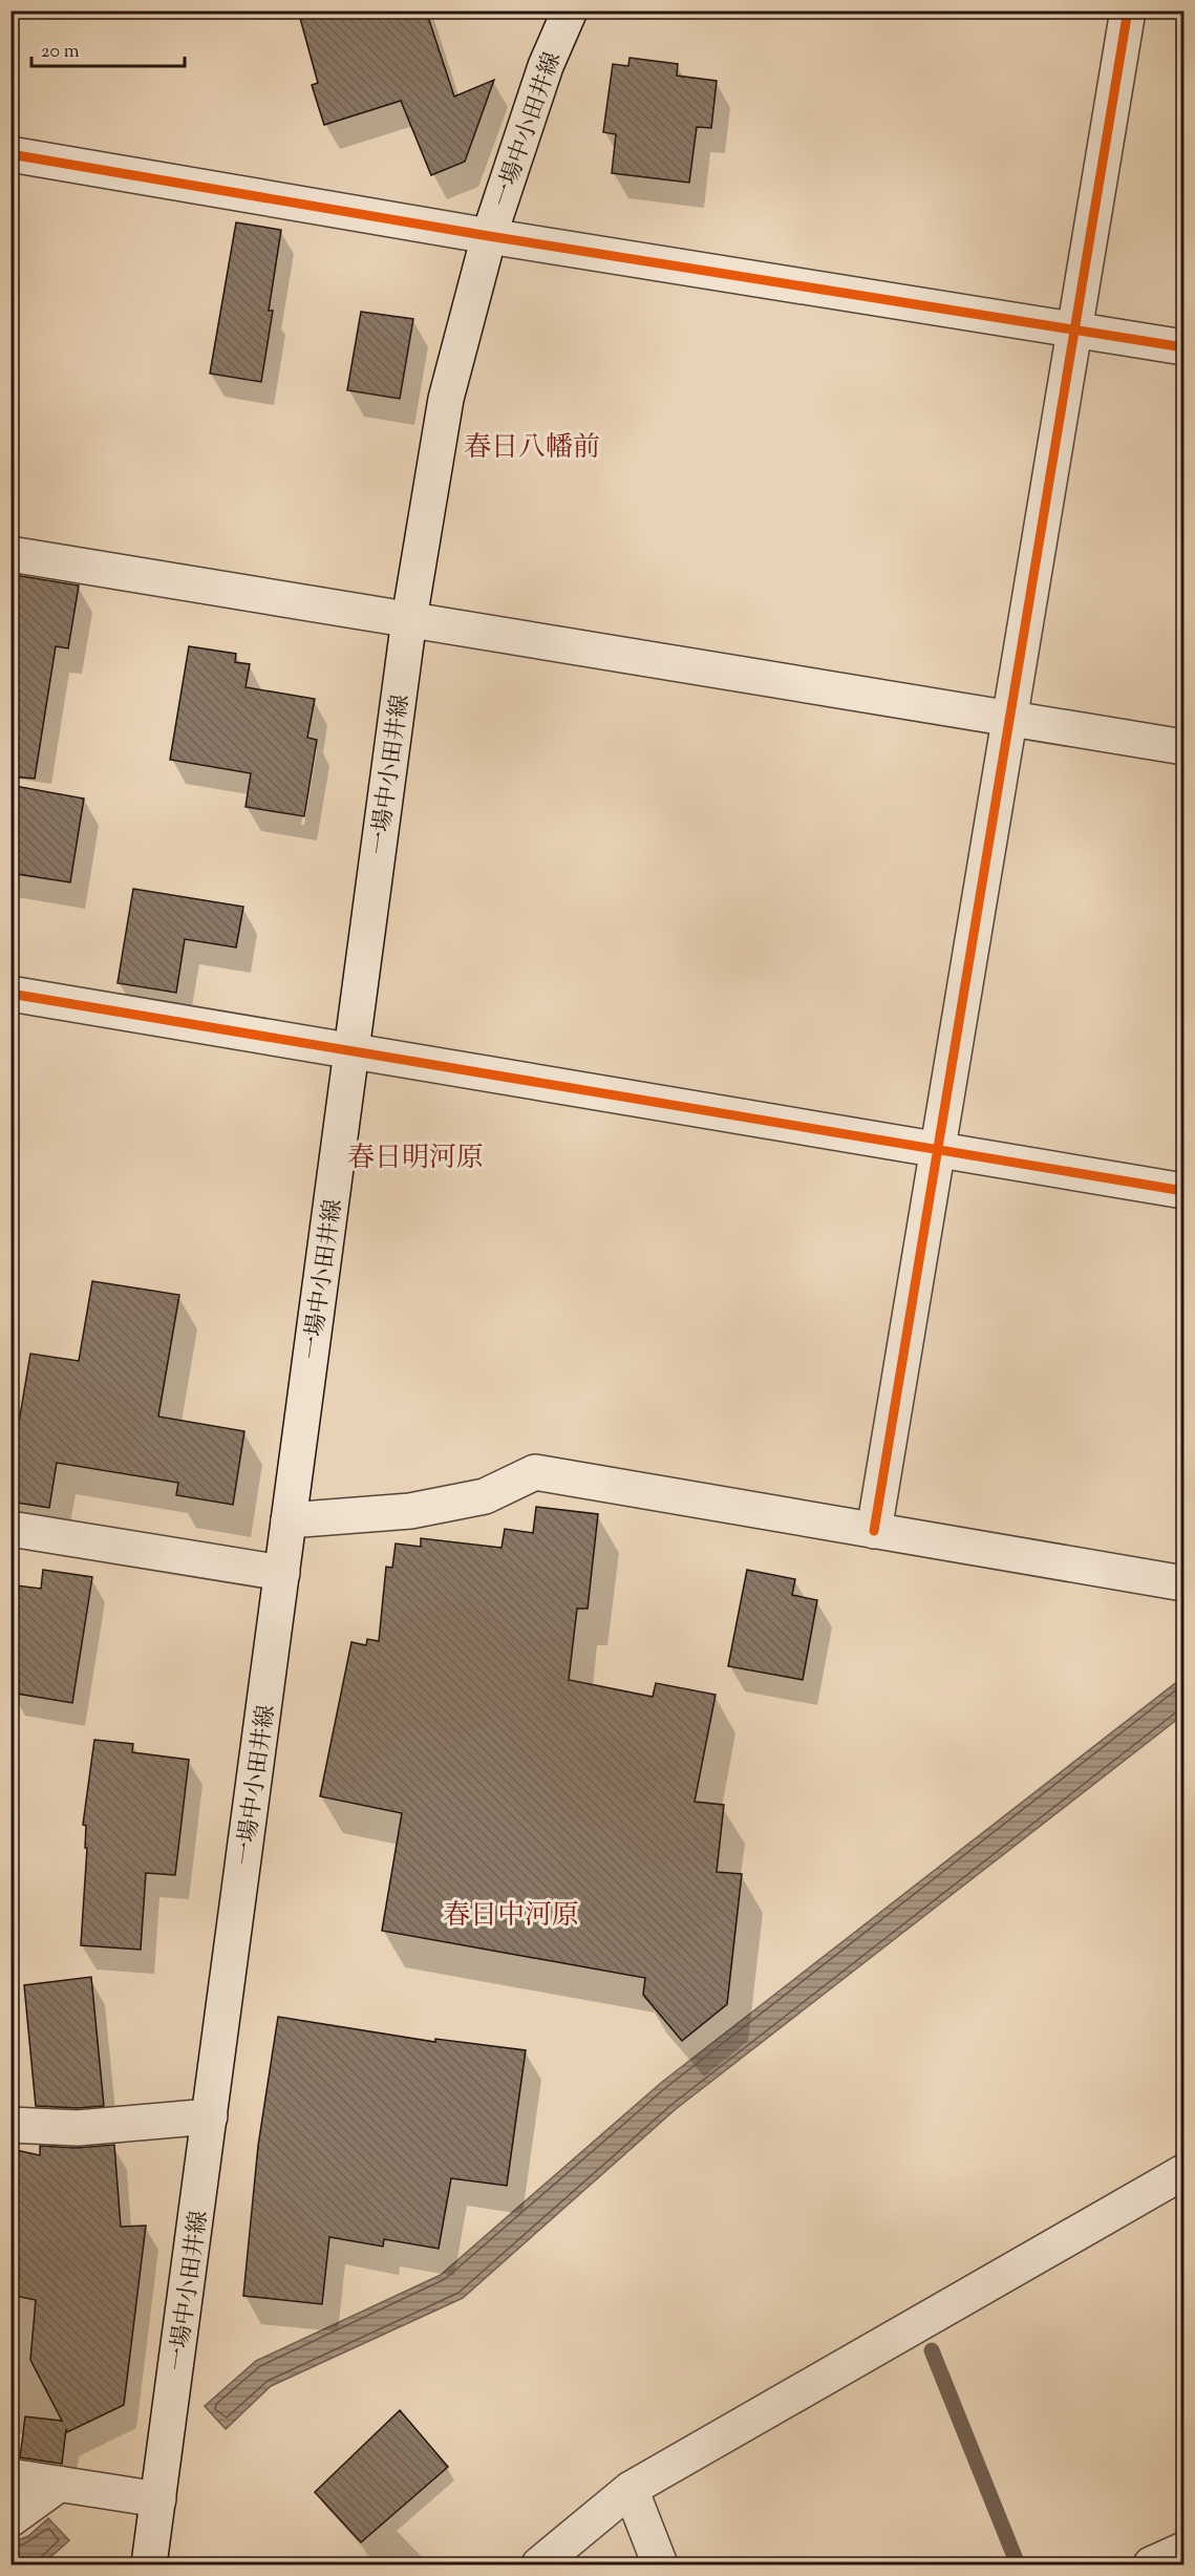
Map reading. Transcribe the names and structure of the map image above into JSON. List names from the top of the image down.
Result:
{
  "streets": {
    "street": ["一場中小田井線"]
  },
  "districts": ["春日八幡前", "春日明河原", "春日中河原"],
  "scale_bar": "20 m"
}
